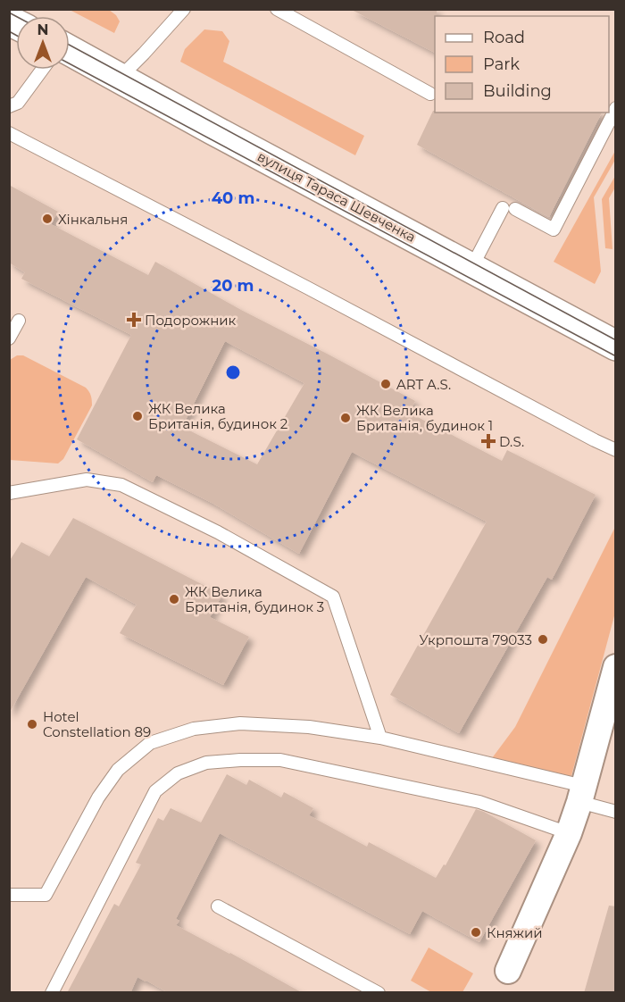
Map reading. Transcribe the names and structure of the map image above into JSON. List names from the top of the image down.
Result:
{
  "streets": {
    "main road": ["вулиця Тараса Шевченка"]
  },
  "places": {
    "other": [
      "Хінкальня",
      "ART A.S.",
      "ЖК Велика Британія, будинок 2",
      "ЖК Велика Британія, будинок 1",
      "ЖК Велика Британія, будинок 3",
      "Укрпошта 79033",
      "Hotel Constellation 89",
      "Княжий"
    ],
    "health": ["Подорожник", "D.S."]
  },
  "legend": ["Road", "Park", "Building"],
  "north": "top",
  "rings": ["40 m", "20 m"]
}
